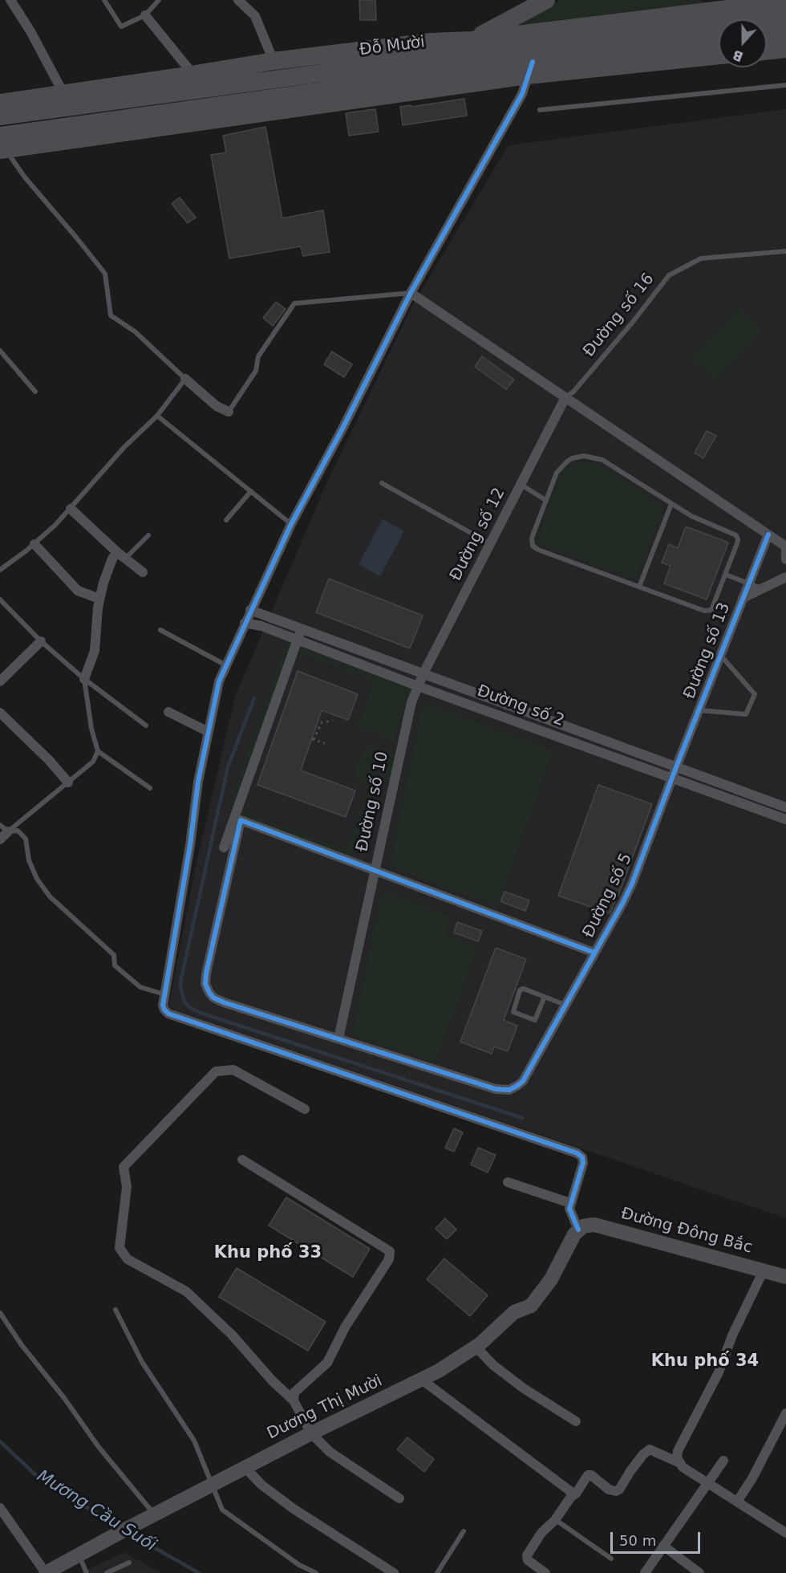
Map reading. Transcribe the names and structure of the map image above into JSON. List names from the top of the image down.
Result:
{
  "streets": {
    "highway": ["Đỗ Mười"],
    "street": [
      "Đường số 12",
      "Đường số 13",
      "Đường số 2",
      "Đường số 10",
      "Đường số 5",
      "Đường Đông Bắc",
      "Dương Thị Mười"
    ],
    "lane": ["Đường số 16"]
  },
  "crossings": [
    ["Đường số 16", "Đường số 12"],
    ["Đường số 12", "Đường số 2"],
    ["Đường số 12", "Đường số 10"],
    ["Đường số 13", "Đường số 2"],
    ["Đường số 13", "Đường số 5"],
    ["Đường số 2", "Đường số 10"],
    ["Đường số 2", "Đường số 5"],
    ["Đường số 10", "Đường số 5"],
    ["Đường Đông Bắc", "Dương Thị Mười"]
  ],
  "districts": ["Khu phố 33", "Khu phố 34"],
  "water": ["Mương Cầu Suối"],
  "scale_bar": "50 m",
  "north": "bottom"
}
